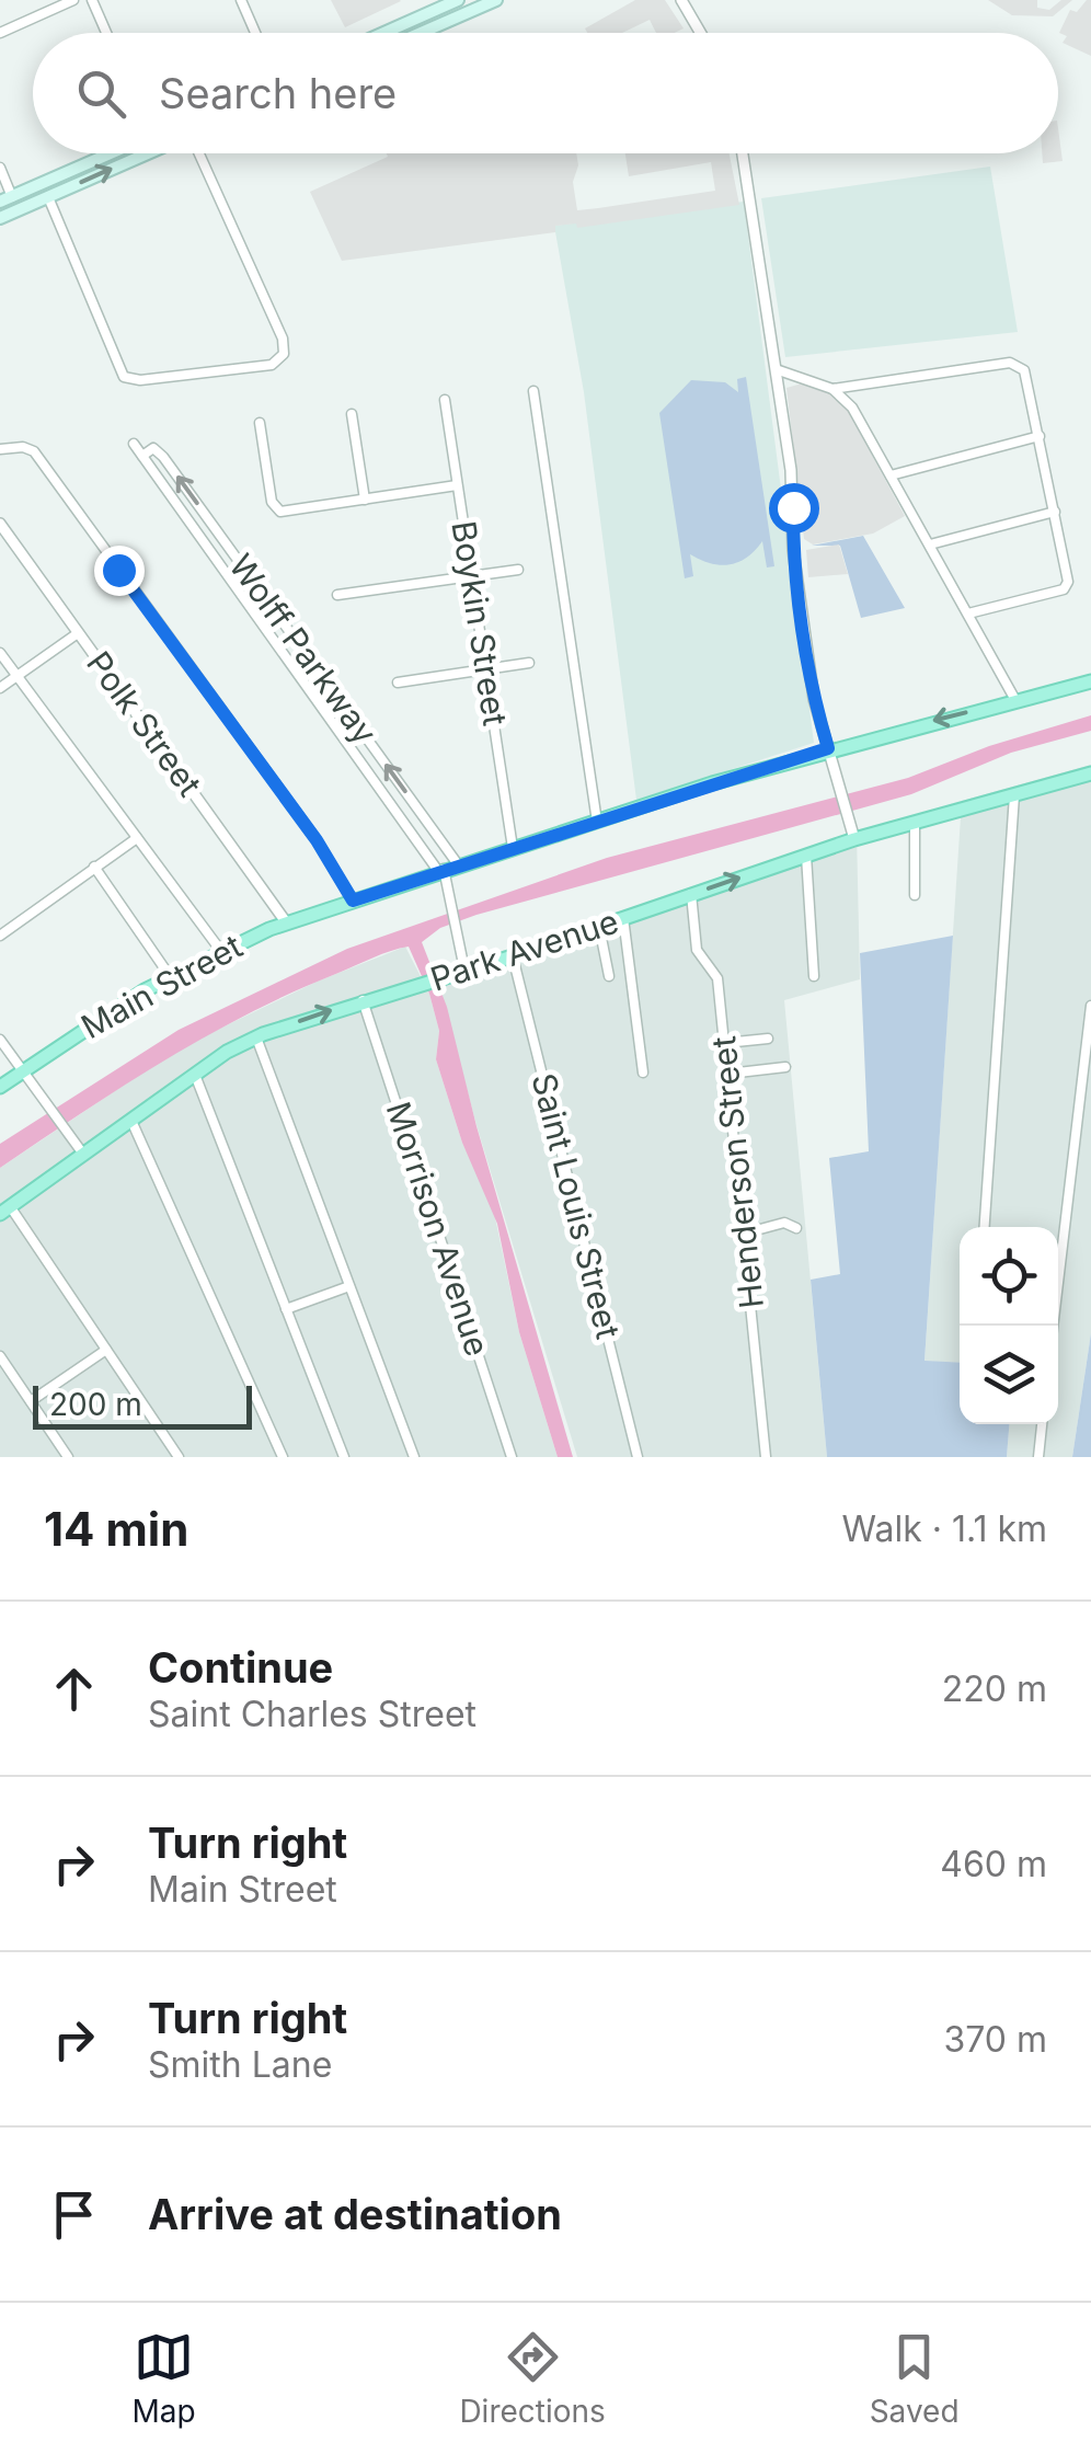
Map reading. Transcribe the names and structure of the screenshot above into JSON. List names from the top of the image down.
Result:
{
  "streets": {
    "main road": ["Park Avenue", "Main Street"],
    "street": [
      "Boykin Street",
      "Wolff Parkway",
      "Polk Street",
      "Henderson Street",
      "Saint Louis Street",
      "Morrison Avenue"
    ]
  },
  "crossings": [
    ["Boykin Street", "Main Street"],
    ["Wolff Parkway", "Main Street"],
    ["Polk Street", "Main Street"],
    ["Park Avenue", "Henderson Street"],
    ["Park Avenue", "Saint Louis Street"],
    ["Park Avenue", "Morrison Avenue"]
  ],
  "scale_bar": "200 m",
  "page": {
    "search": "Search here",
    "scale": "200 m",
    "heading": ["14 min", "Walk · 1.1 km"],
    "list": [
      ["Continue", "Saint Charles Street", "220 m"],
      ["Turn right", "Main Street", "460 m"],
      ["Turn right", "Smith Lane", "370 m"],
      "Arrive at destination"
    ],
    "nav": ["Map", "Directions", "Saved"]
  }
}
